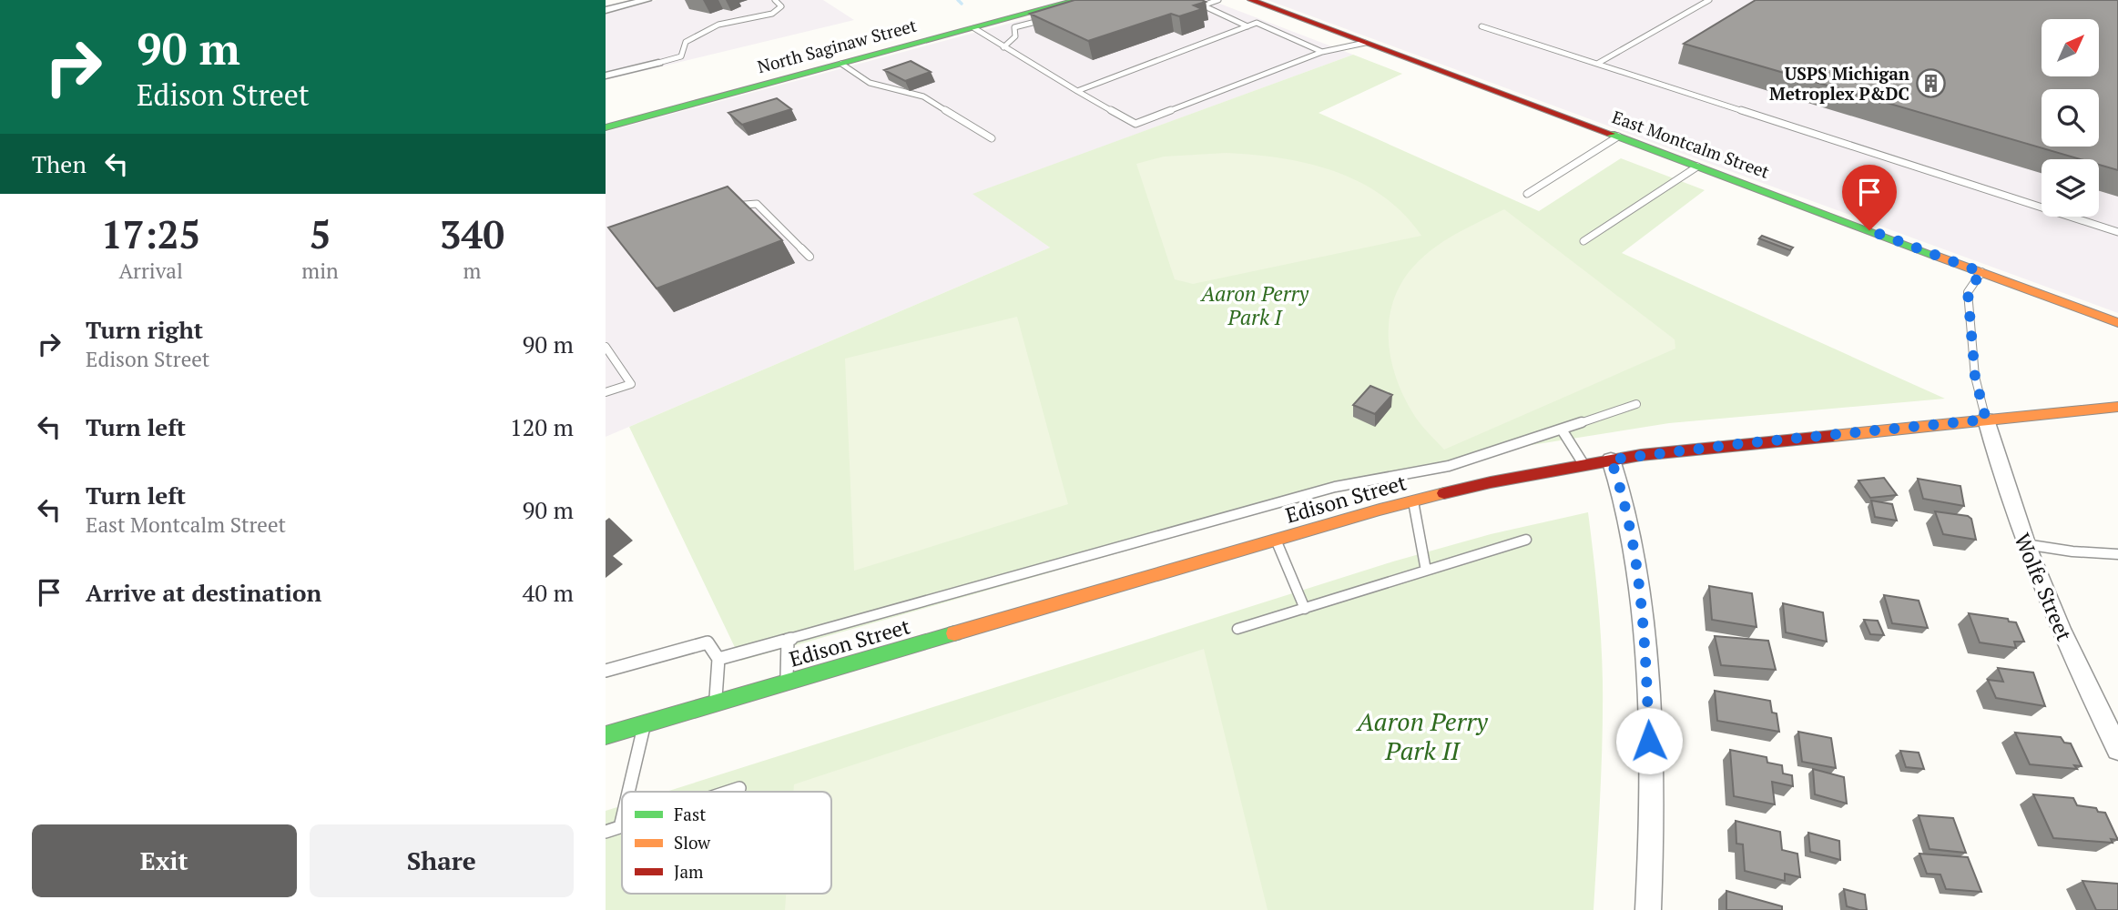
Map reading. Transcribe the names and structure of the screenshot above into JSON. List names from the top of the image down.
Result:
{
  "streets": {
    "street": [
      "North Saginaw Street",
      "East Montcalm Street",
      "Edison Street",
      "Wolfe Street"
    ]
  },
  "crossings": [
    ["Edison Street", "Wolfe Street"]
  ],
  "parks": ["Aaron Perry Park I", "Aaron Perry Park II"],
  "places": {
    "building": ["USPS Michigan Metroplex P&DC"]
  },
  "legend": ["Fast", "Slow", "Jam"],
  "north": "top right",
  "page": {
    "turn": ["90 m", "Edison Street"],
    "then": "Then",
    "eta": [
      "17:25",
      "Arrival",
      "5",
      "min",
      "340",
      "m"
    ],
    "list": [
      {
        "name": "Turn right",
        "note": "Edison Street",
        "value": "90 m"
      },
      {
        "name": "Turn left",
        "value": "120 m"
      },
      {
        "name": "Turn left",
        "note": "East Montcalm Street",
        "value": "90 m"
      },
      {
        "name": "Arrive at destination",
        "value": "40 m"
      }
    ],
    "buttons": ["Exit", "Share"]
  }
}
